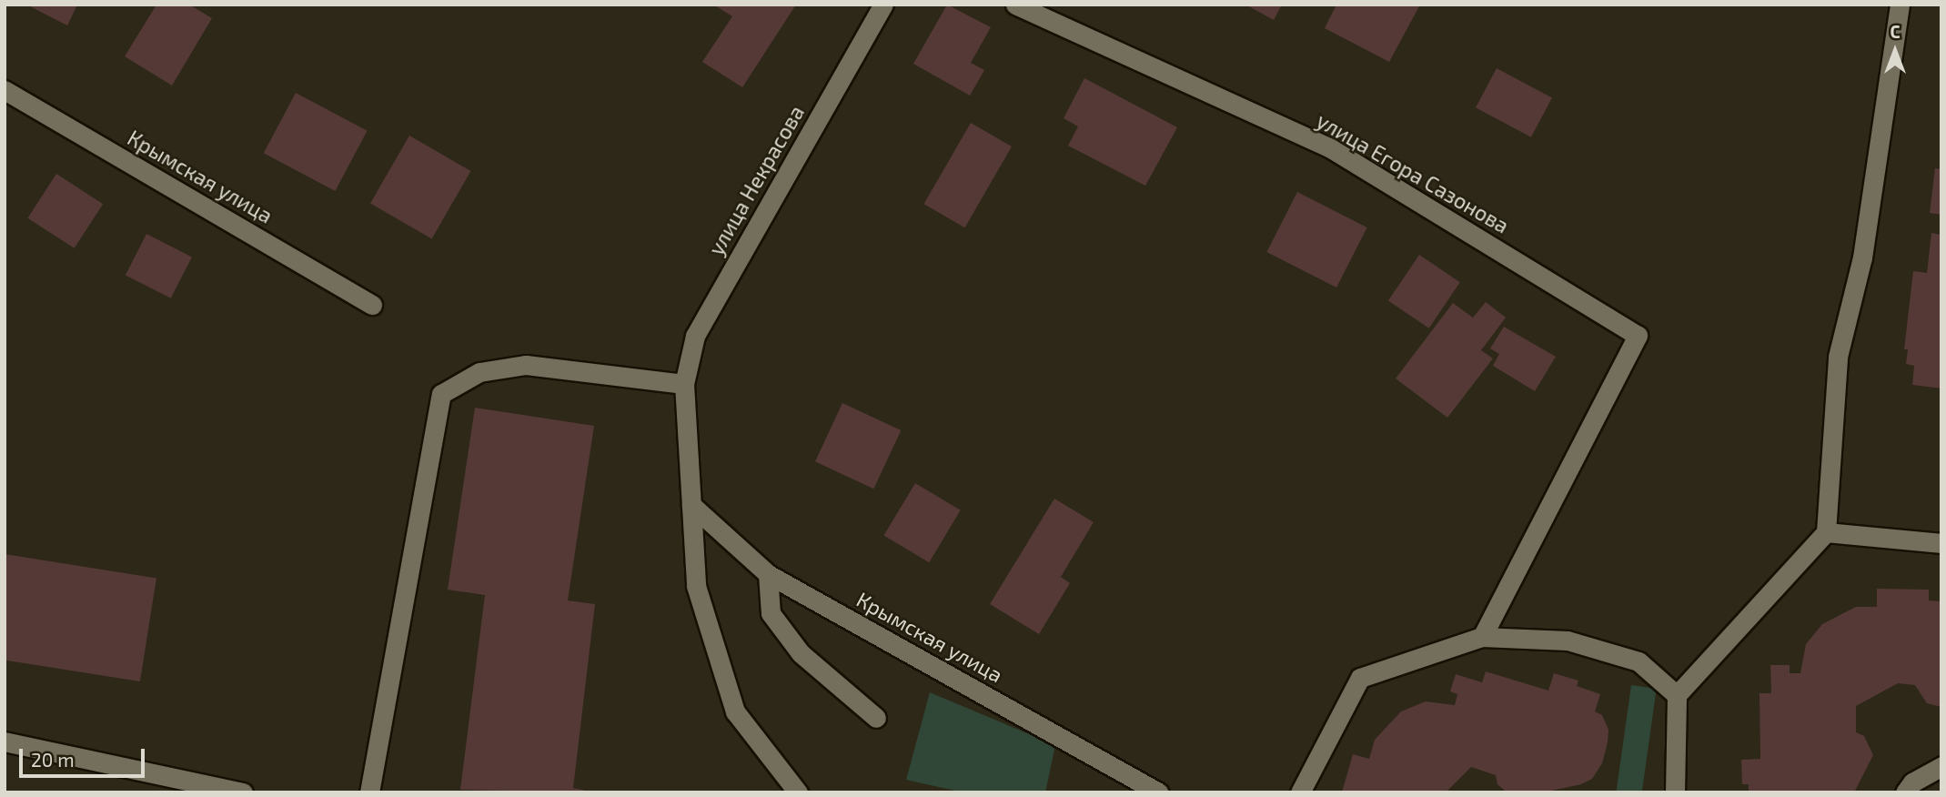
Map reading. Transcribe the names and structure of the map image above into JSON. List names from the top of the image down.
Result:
{
  "streets": {
    "street": ["улица Егора Сазонова", "Крымская улица", "улица Некрасова"]
  },
  "crossings": [
    ["Крымская улица", "улица Некрасова"]
  ],
  "scale_bar": "20 m",
  "north": "top"
}
